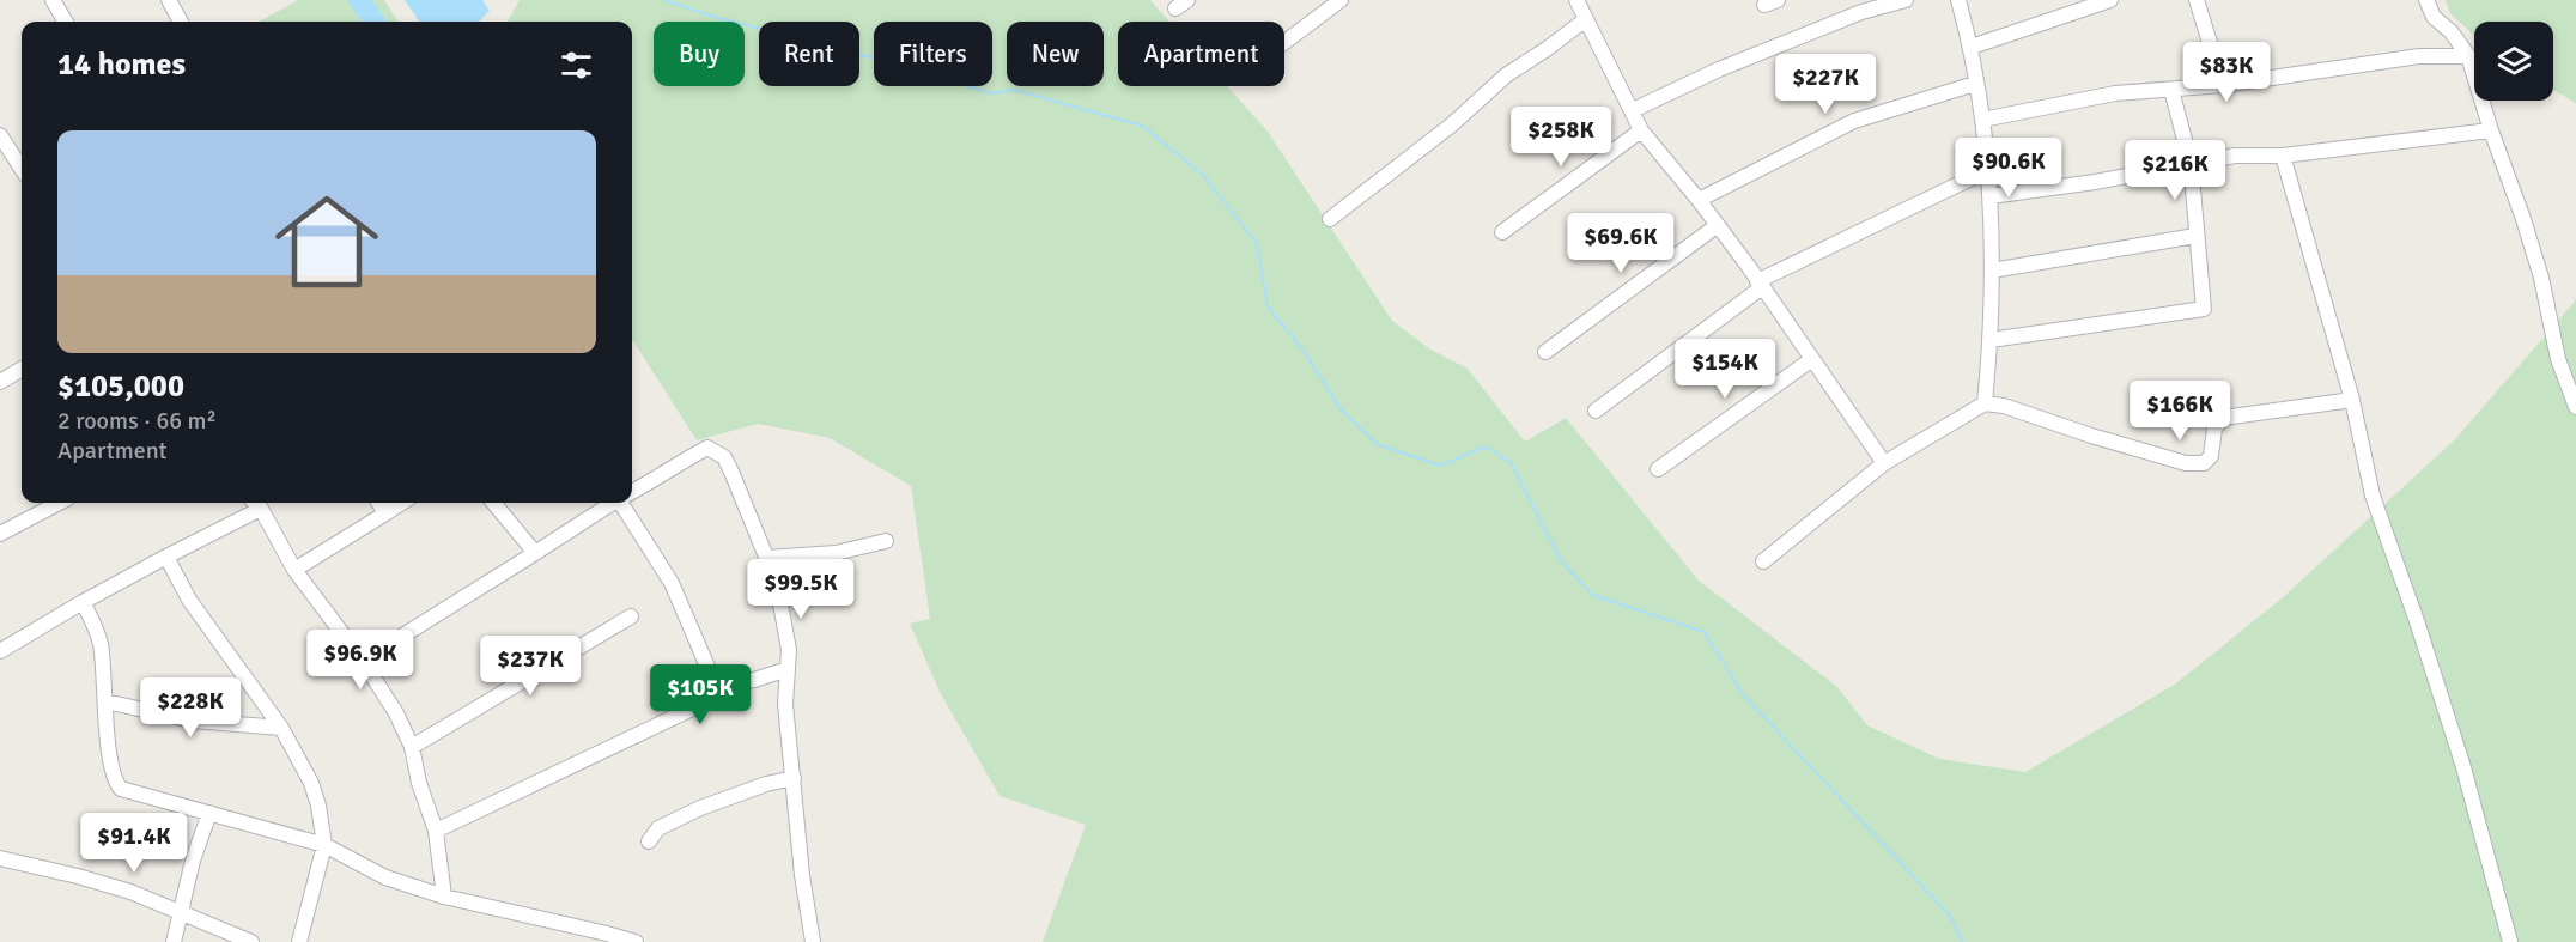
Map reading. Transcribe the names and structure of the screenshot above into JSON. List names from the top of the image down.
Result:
{
  "page": {
    "chip": [
      "Buy",
      "Rent",
      "Filters",
      "New",
      "Apartment"
    ],
    "heading": "14 homes",
    "price": [
      "$83K",
      "$227K",
      "$258K",
      "$90.6K",
      "$216K",
      "$69.6K",
      "$154K",
      "$166K",
      "$99.5K",
      "$96.9K",
      "$237K",
      "$105K",
      "$228K",
      "$91.4K"
    ],
    "list": [
      {
        "name": "$105,000",
        "note": "2 rooms · 66 m² · Apartment"
      }
    ]
  }
}
